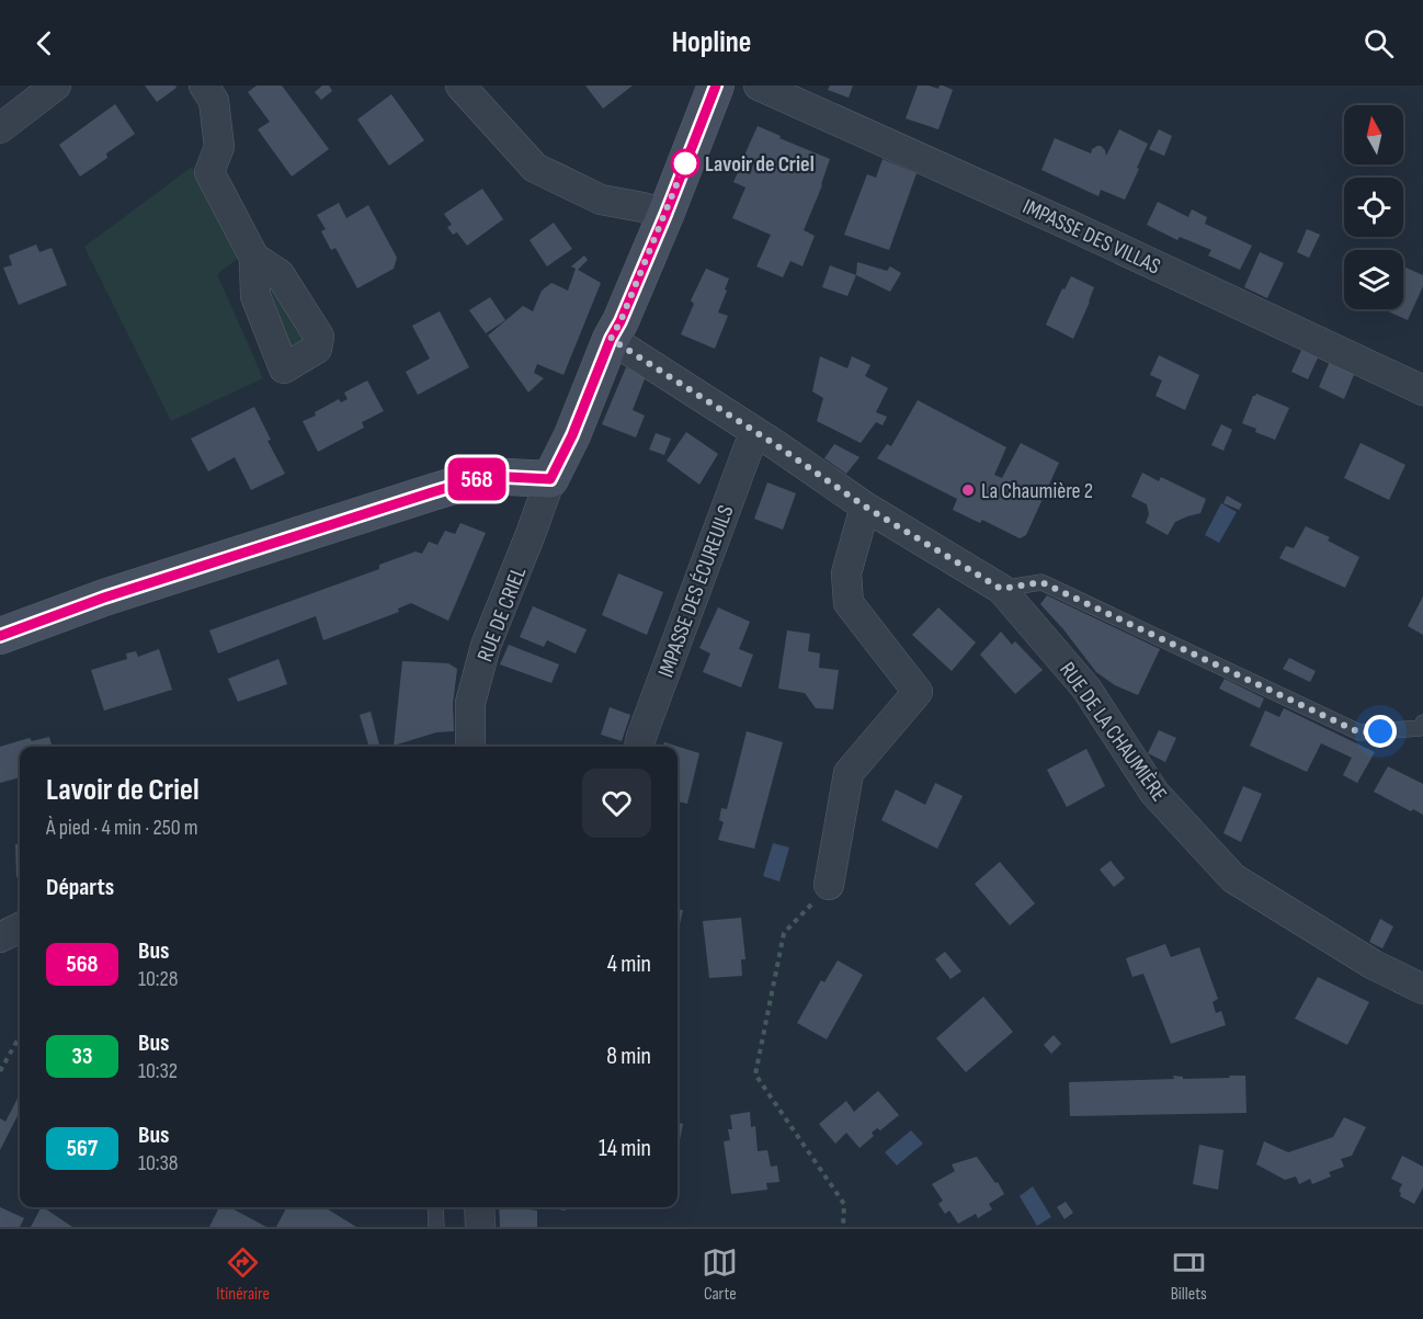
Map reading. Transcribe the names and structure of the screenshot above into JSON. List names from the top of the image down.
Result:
{
  "streets": {
    "street": [
      "IMPASSE DES VILLAS",
      "IMPASSE DES ÉCUREUILS",
      "RUE DE CRIEL",
      "RUE DE LA CHAUMIÈRE"
    ]
  },
  "crossings": [
    ["IMPASSE DES ÉCUREUILS", "RUE DE LA CHAUMIÈRE"]
  ],
  "places": ["Lavoir de Criel", "La Chaumière 2"],
  "lines": ["bus line 568"],
  "north": "top",
  "page": {
    "header": "Hopline",
    "on_map": "568",
    "heading": [
      ["Lavoir de Criel", "À pied · 4 min · 250 m"],
      "Départs"
    ],
    "list": [
      {
        "mark": "568",
        "name": "Bus",
        "note": "10:28",
        "value": "4 min"
      },
      {
        "mark": "33",
        "name": "Bus",
        "note": "10:32",
        "value": "8 min"
      },
      {
        "mark": "567",
        "name": "Bus",
        "note": "10:38",
        "value": "14 min"
      }
    ],
    "tabs": ["Itinéraire", "Carte", "Billets"]
  }
}
